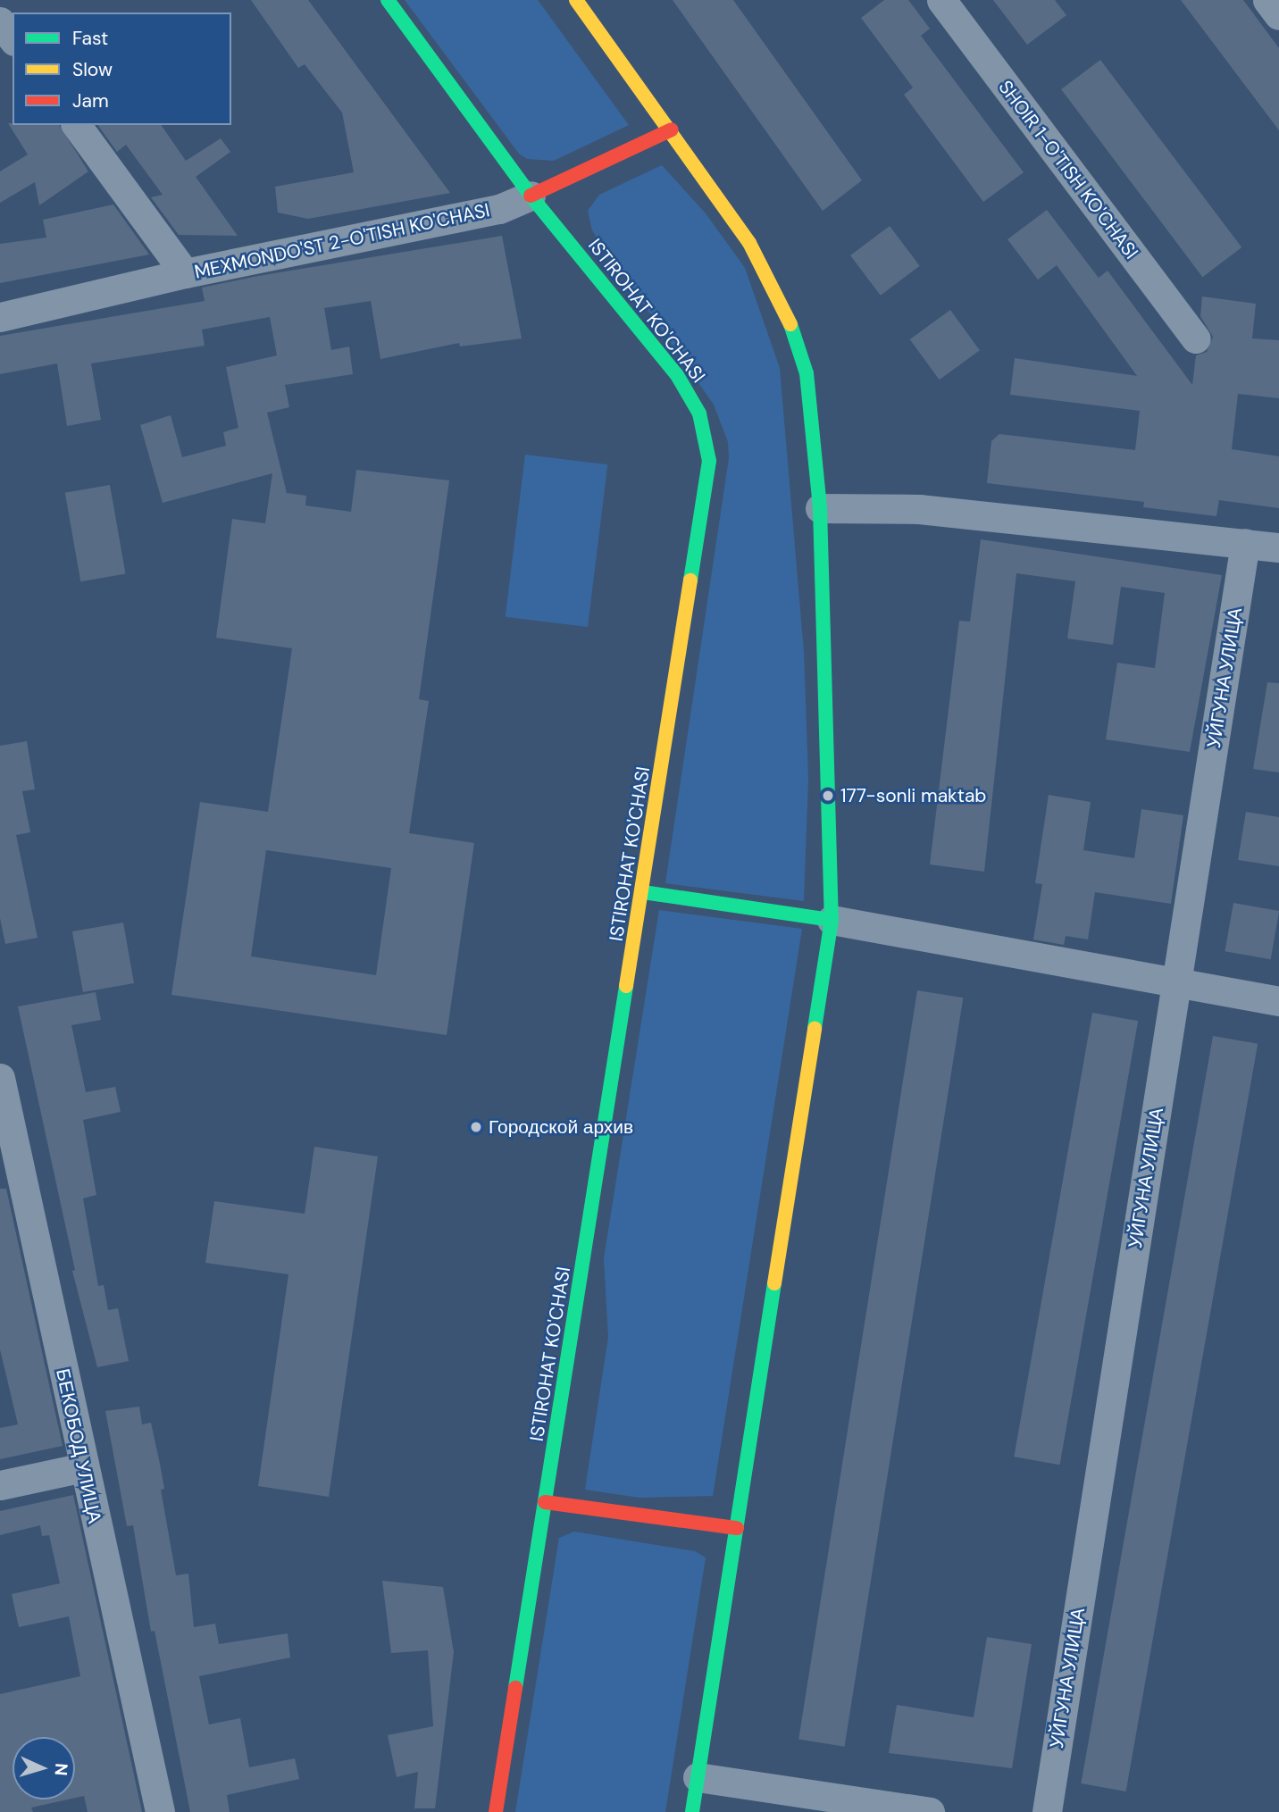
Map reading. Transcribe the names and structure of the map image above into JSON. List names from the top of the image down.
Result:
{
  "streets": {
    "main road": ["MEXMONDO'ST 2-O'TISH KO'CHASI", "ISTIROHAT KO'CHASI"],
    "street": ["SHOIR 1-O'TISH KO'CHASI", "УЙГУНА УЛИЦА", "БЕКОБОД УЛИЦА"]
  },
  "crossings": [
    ["MEXMONDO'ST 2-O'TISH KO'CHASI", "ISTIROHAT KO'CHASI"]
  ],
  "places": ["177-sonli maktab", "Городской архив"],
  "legend": ["Fast", "Slow", "Jam"],
  "north": "right"
}
